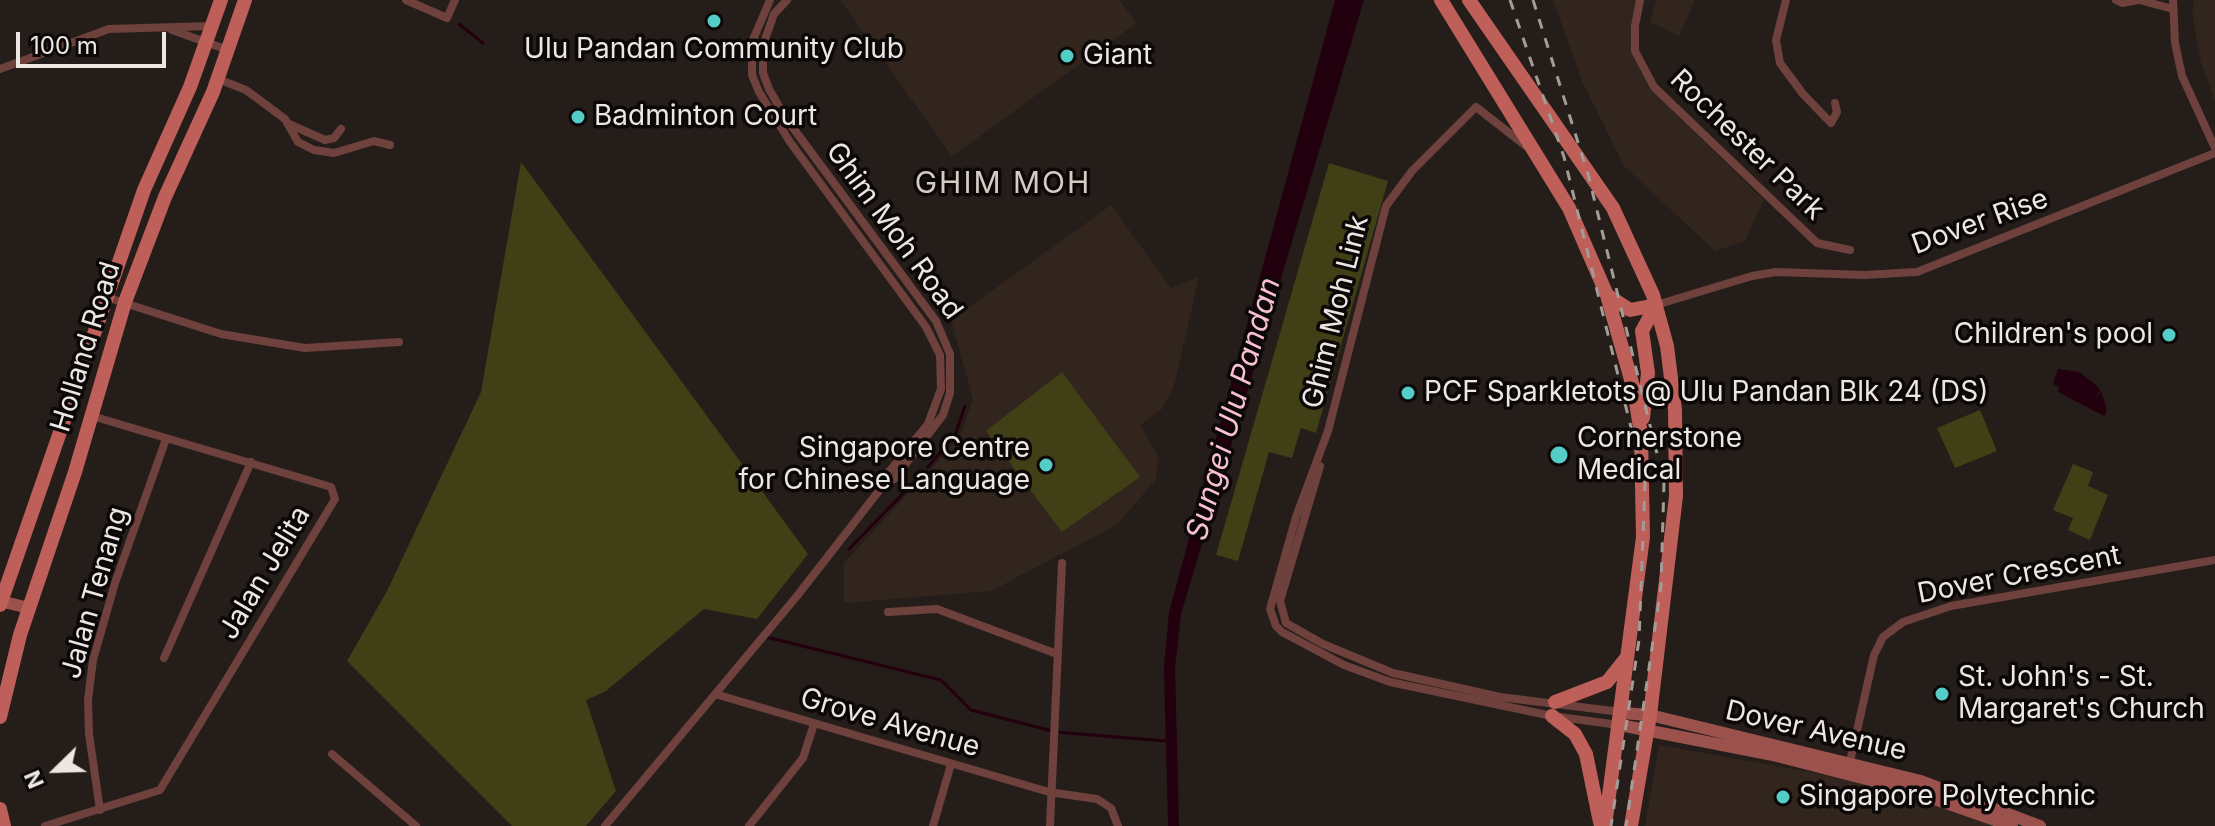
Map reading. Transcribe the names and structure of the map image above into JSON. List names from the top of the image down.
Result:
{
  "streets": {
    "main road": ["Holland Road"],
    "street": [
      "Rochester Park",
      "Dover Rise",
      "Ghim Moh Road",
      "Ghim Moh Link",
      "Jalan Jelita",
      "Dover Crescent",
      "Jalan Tenang",
      "Grove Avenue",
      "Dover Avenue"
    ]
  },
  "crossings": [
    ["Ghim Moh Road", "Grove Avenue"],
    ["Ghim Moh Link", "Dover Avenue"],
    ["Holland Road", "Jalan Jelita"],
    ["Jalan Jelita", "Jalan Tenang"],
    ["Dover Crescent", "Dover Avenue"]
  ],
  "districts": ["GHIM MOH"],
  "water": ["Sungei Ulu Pandan"],
  "places": [
    "Ulu Pandan Community Club",
    "Giant",
    "Badminton Court",
    "Children's pool",
    "PCF Sparkletots @ Ulu Pandan Blk 24 (DS)",
    "Cornerstone Medical",
    "Singapore Centre for Chinese Language",
    "St. John's - St. Margaret's Church",
    "Singapore Polytechnic"
  ],
  "scale_bar": "100 m",
  "north": "bottom left"
}
